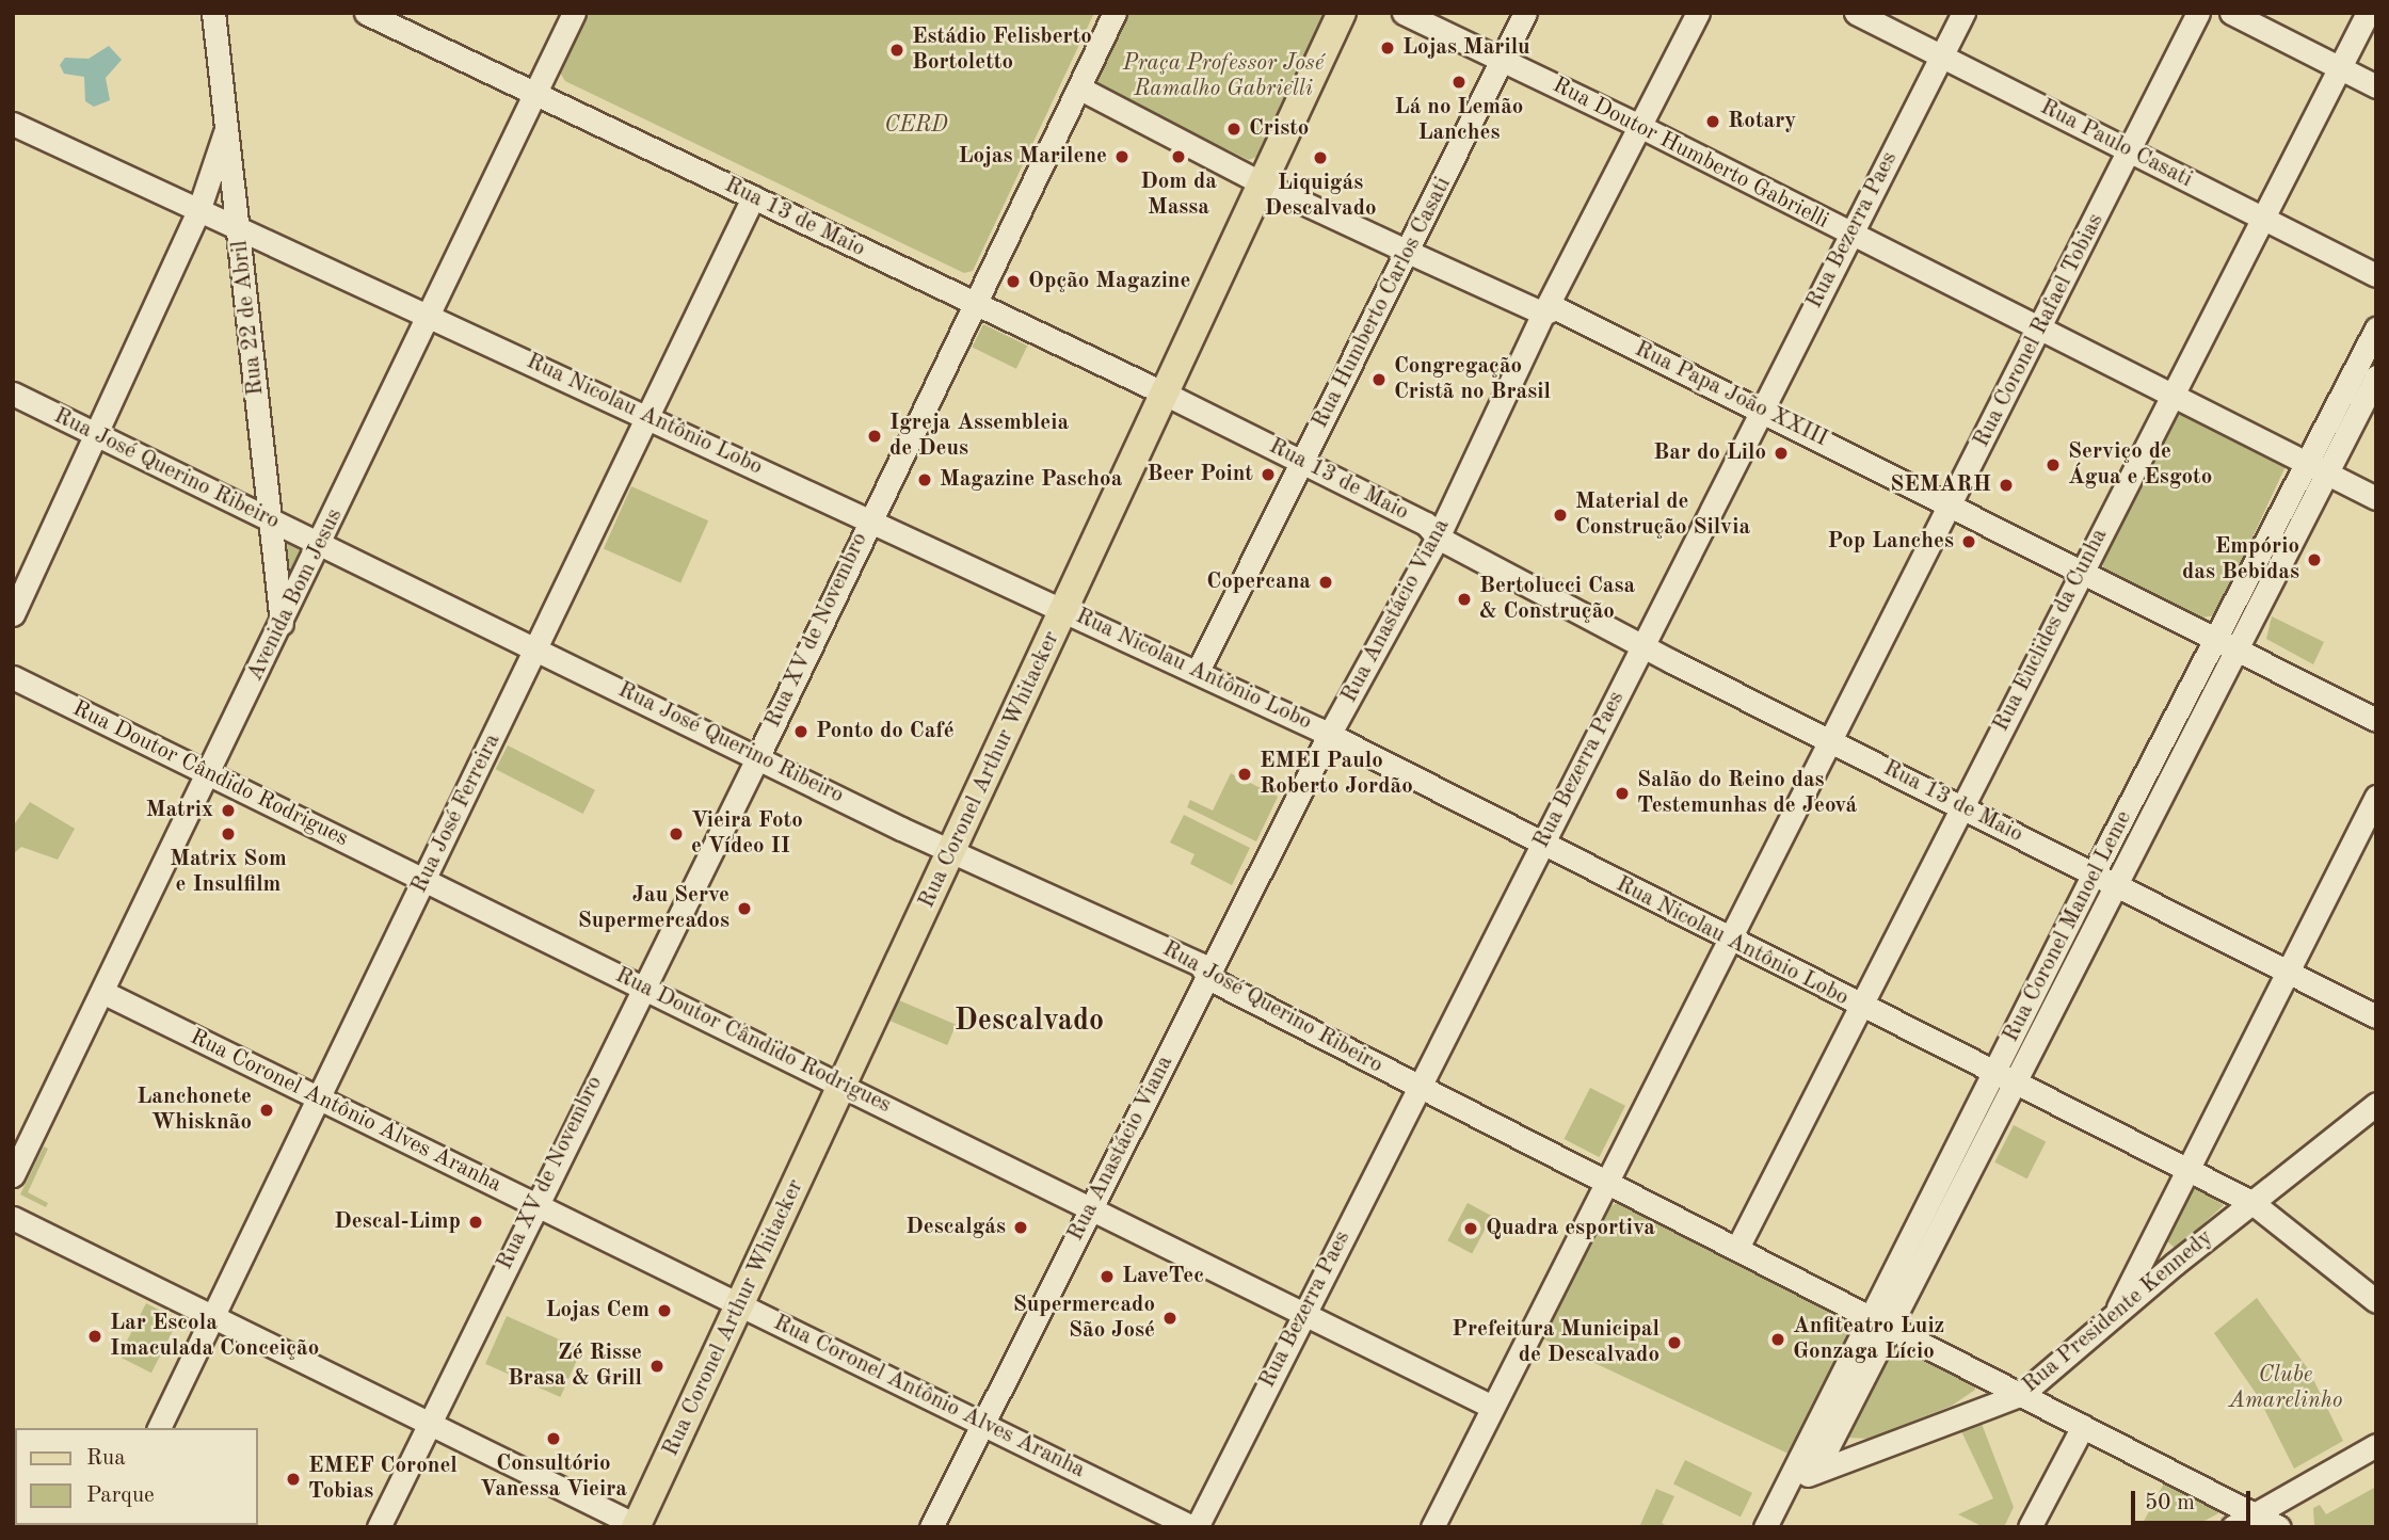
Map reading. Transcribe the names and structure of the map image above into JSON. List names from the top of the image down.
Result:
{
  "streets": {
    "main road": ["Rua Coronel Arthur Whitacker"],
    "street": [
      "Rua Paulo Casati",
      "Rua Doutor Humberto Gabrielli",
      "Rua 13 de Maio",
      "Rua Bezerra Paes",
      "Rua Humberto Carlos Casati",
      "Rua 22 de Abril",
      "Rua Coronel Rafael Tobias",
      "Rua Papa João XXIII",
      "Rua Nicolau Antônio Lobo",
      "Rua José Querino Ribeiro",
      "Avenida Bom Jesus",
      "Rua Anastácio Viana",
      "Rua XV de Novembro",
      "Rua Euclides da Cunha",
      "Rua Doutor Cândido Rodrigues",
      "Rua José Ferreira",
      "Rua Coronel Manoel Leme",
      "Rua Coronel Antônio Alves Aranha",
      "Rua Presidente Kennedy"
    ]
  },
  "crossings": [
    ["Rua Paulo Casati", "Rua Bezerra Paes"],
    ["Rua Paulo Casati", "Rua Coronel Rafael Tobias"],
    ["Rua Paulo Casati", "Rua Euclides da Cunha"],
    ["Rua Doutor Humberto Gabrielli", "Rua Bezerra Paes"],
    ["Rua Doutor Humberto Gabrielli", "Rua Humberto Carlos Casati"],
    ["Rua Doutor Humberto Gabrielli", "Rua Coronel Rafael Tobias"],
    ["Rua Doutor Humberto Gabrielli", "Rua Anastácio Viana"],
    ["Rua Doutor Humberto Gabrielli", "Rua Euclides da Cunha"],
    ["Rua Doutor Humberto Gabrielli", "Rua Coronel Manoel Leme"],
    ["Rua 13 de Maio", "Rua Bezerra Paes"],
    ["Rua 13 de Maio", "Rua Humberto Carlos Casati"],
    ["Rua 13 de Maio", "Rua Coronel Rafael Tobias"],
    ["Rua 13 de Maio", "Avenida Bom Jesus"],
    ["Rua 13 de Maio", "Rua Anastácio Viana"],
    ["Rua 13 de Maio", "Rua XV de Novembro"],
    ["Rua 13 de Maio", "Rua Euclides da Cunha"],
    ["Rua 13 de Maio", "Rua Coronel Arthur Whitacker"],
    ["Rua 13 de Maio", "Rua José Ferreira"],
    ["Rua 13 de Maio", "Rua Coronel Manoel Leme"],
    ["Rua Bezerra Paes", "Rua Papa João XXIII"],
    ["Rua Bezerra Paes", "Rua Nicolau Antônio Lobo"],
    ["Rua Bezerra Paes", "Rua José Querino Ribeiro"],
    ["Rua Bezerra Paes", "Rua Doutor Cândido Rodrigues"],
    ["Rua Bezerra Paes", "Rua Coronel Antônio Alves Aranha"],
    ["Rua Humberto Carlos Casati", "Rua Papa João XXIII"],
    ["Rua Humberto Carlos Casati", "Rua Nicolau Antônio Lobo"],
    ["Rua 22 de Abril", "Rua Nicolau Antônio Lobo"],
    ["Rua 22 de Abril", "Rua José Querino Ribeiro"],
    ["Rua 22 de Abril", "Avenida Bom Jesus"],
    ["Rua Coronel Rafael Tobias", "Rua Papa João XXIII"],
    ["Rua Coronel Rafael Tobias", "Rua Nicolau Antônio Lobo"],
    ["Rua Coronel Rafael Tobias", "Rua José Querino Ribeiro"],
    ["Rua Coronel Rafael Tobias", "Rua Doutor Cândido Rodrigues"],
    ["Rua Papa João XXIII", "Rua Anastácio Viana"],
    ["Rua Papa João XXIII", "Rua XV de Novembro"],
    ["Rua Papa João XXIII", "Rua Euclides da Cunha"],
    ["Rua Papa João XXIII", "Rua Coronel Arthur Whitacker"],
    ["Rua Papa João XXIII", "Rua Coronel Manoel Leme"],
    ["Rua Nicolau Antônio Lobo", "Avenida Bom Jesus"],
    ["Rua Nicolau Antônio Lobo", "Rua Anastácio Viana"],
    ["Rua Nicolau Antônio Lobo", "Rua XV de Novembro"],
    ["Rua Nicolau Antônio Lobo", "Rua Euclides da Cunha"],
    ["Rua Nicolau Antônio Lobo", "Rua Coronel Arthur Whitacker"],
    ["Rua Nicolau Antônio Lobo", "Rua José Ferreira"],
    ["Rua Nicolau Antônio Lobo", "Rua Coronel Manoel Leme"],
    ["Rua Nicolau Antônio Lobo", "Rua Presidente Kennedy"],
    ["Rua José Querino Ribeiro", "Avenida Bom Jesus"],
    ["Rua José Querino Ribeiro", "Rua Anastácio Viana"],
    ["Rua José Querino Ribeiro", "Rua XV de Novembro"],
    ["Rua José Querino Ribeiro", "Rua Euclides da Cunha"],
    ["Rua José Querino Ribeiro", "Rua Coronel Arthur Whitacker"],
    ["Rua José Querino Ribeiro", "Rua José Ferreira"],
    ["Rua José Querino Ribeiro", "Rua Coronel Manoel Leme"],
    ["Rua José Querino Ribeiro", "Rua Presidente Kennedy"],
    ["Avenida Bom Jesus", "Rua Doutor Cândido Rodrigues"],
    ["Avenida Bom Jesus", "Rua Coronel Antônio Alves Aranha"],
    ["Rua Anastácio Viana", "Rua Doutor Cândido Rodrigues"],
    ["Rua Anastácio Viana", "Rua Coronel Antônio Alves Aranha"],
    ["Rua XV de Novembro", "Rua Doutor Cândido Rodrigues"],
    ["Rua XV de Novembro", "Rua Coronel Antônio Alves Aranha"],
    ["Rua Coronel Arthur Whitacker", "Rua Doutor Cândido Rodrigues"],
    ["Rua Coronel Arthur Whitacker", "Rua Coronel Antônio Alves Aranha"],
    ["Rua Doutor Cândido Rodrigues", "Rua José Ferreira"],
    ["Rua José Ferreira", "Rua Coronel Antônio Alves Aranha"],
    ["Rua Coronel Manoel Leme", "Rua Presidente Kennedy"]
  ],
  "districts": ["Descalvado"],
  "parks": ["Praça Professor José Ramalho Gabrielli", "CERD", "Clube Amarelinho"],
  "places": [
    "Lojas Marilu",
    "Estádio Felisberto Bortoletto",
    "Lá no Lemão Lanches",
    "Rotary",
    "Cristo",
    "Lojas Marilene",
    "Dom da Massa",
    "Liquigás Descalvado",
    "Opção Magazine",
    "Congregação Cristã no Brasil",
    "Igreja Assembleia de Deus",
    "Bar do Lilo",
    "Serviço de Água e Esgoto",
    "Beer Point",
    "Magazine Paschoa",
    "SEMARH",
    "Material de Construção Silvia",
    "Pop Lanches",
    "Empório das Bebidas",
    "Copercana",
    "Bertolucci Casa & Construção",
    "Ponto do Café",
    "EMEI Paulo Roberto Jordão",
    "Salão do Reino das Testemunhas de Jeová",
    "Matrix",
    "Matrix Som e Insulfilm",
    "Vieira Foto e Vídeo II",
    "Jau Serve Supermercados",
    "Lanchonete Whisknão",
    "Descal-Limp",
    "Descalgás",
    "Quadra esportiva",
    "LaveTec",
    "Lojas Cem",
    "Supermercado São José",
    "Lar Escola Imaculada Conceição",
    "Anfiteatro Luiz Gonzaga Lício",
    "Prefeitura Municipal de Descalvado",
    "Zé Risse Brasa & Grill",
    "Consultório Vanessa Vieira",
    "EMEF Coronel Tobias"
  ],
  "legend": ["Rua", "Parque"],
  "scale_bar": "50 m"
}
